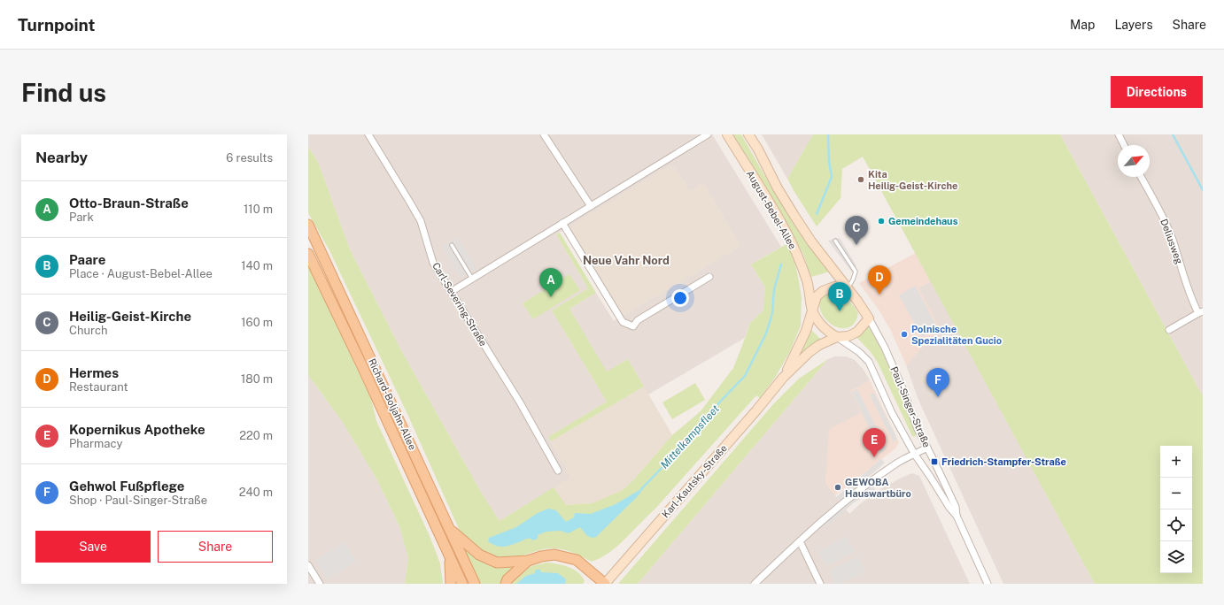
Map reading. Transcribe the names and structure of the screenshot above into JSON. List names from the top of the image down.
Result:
{
  "streets": {
    "main road": ["Richard-Boljahn-Allee"],
    "street": [
      "August-Bebel-Allee",
      "Deliusweg",
      "Carl-Severing-Straße",
      "Paul-Singer-Straße",
      "Karl-Kautsky-Straße"
    ]
  },
  "crossings": [
    ["August-Bebel-Allee", "Paul-Singer-Straße"],
    ["August-Bebel-Allee", "Karl-Kautsky-Straße"],
    ["Paul-Singer-Straße", "Karl-Kautsky-Straße"]
  ],
  "districts": ["Neue Vahr Nord"],
  "water": ["Mittelkampsfleet"],
  "places": {
    "other": [
      "Kita Heilig-Geist-Kirche",
      "Gemeindehaus",
      "Polnische Spezialitäten Gucio",
      "GEWOBA Hauswartbüro"
    ],
    "transit": ["Friedrich-Stampfer-Straße"]
  },
  "north": "top right",
  "page": {
    "header": "Turnpoint",
    "nav": ["Map", "Layers", "Share"],
    "buttons": [
      "Directions",
      ["Save", "Share"]
    ],
    "title": "Find us",
    "heading": ["Nearby", "6 results"],
    "list": [
      {
        "mark": "A",
        "name": "Otto-Braun-Straße",
        "note": "Park",
        "value": "110 m"
      },
      {
        "mark": "B",
        "name": "Paare",
        "note": "Place · August-Bebel-Allee",
        "value": "140 m"
      },
      {
        "mark": "C",
        "name": "Heilig-Geist-Kirche",
        "note": "Church",
        "value": "160 m"
      },
      {
        "mark": "D",
        "name": "Hermes",
        "note": "Restaurant",
        "value": "180 m"
      },
      {
        "mark": "E",
        "name": "Kopernikus Apotheke",
        "note": "Pharmacy",
        "value": "220 m"
      },
      {
        "mark": "F",
        "name": "Gehwol Fußpflege",
        "note": "Shop · Paul-Singer-Straße",
        "value": "240 m"
      }
    ],
    "pins": [
      "C",
      "D",
      "A",
      "B",
      "F",
      "E"
    ],
    "map_buttons": ["+", "−"]
  }
}
